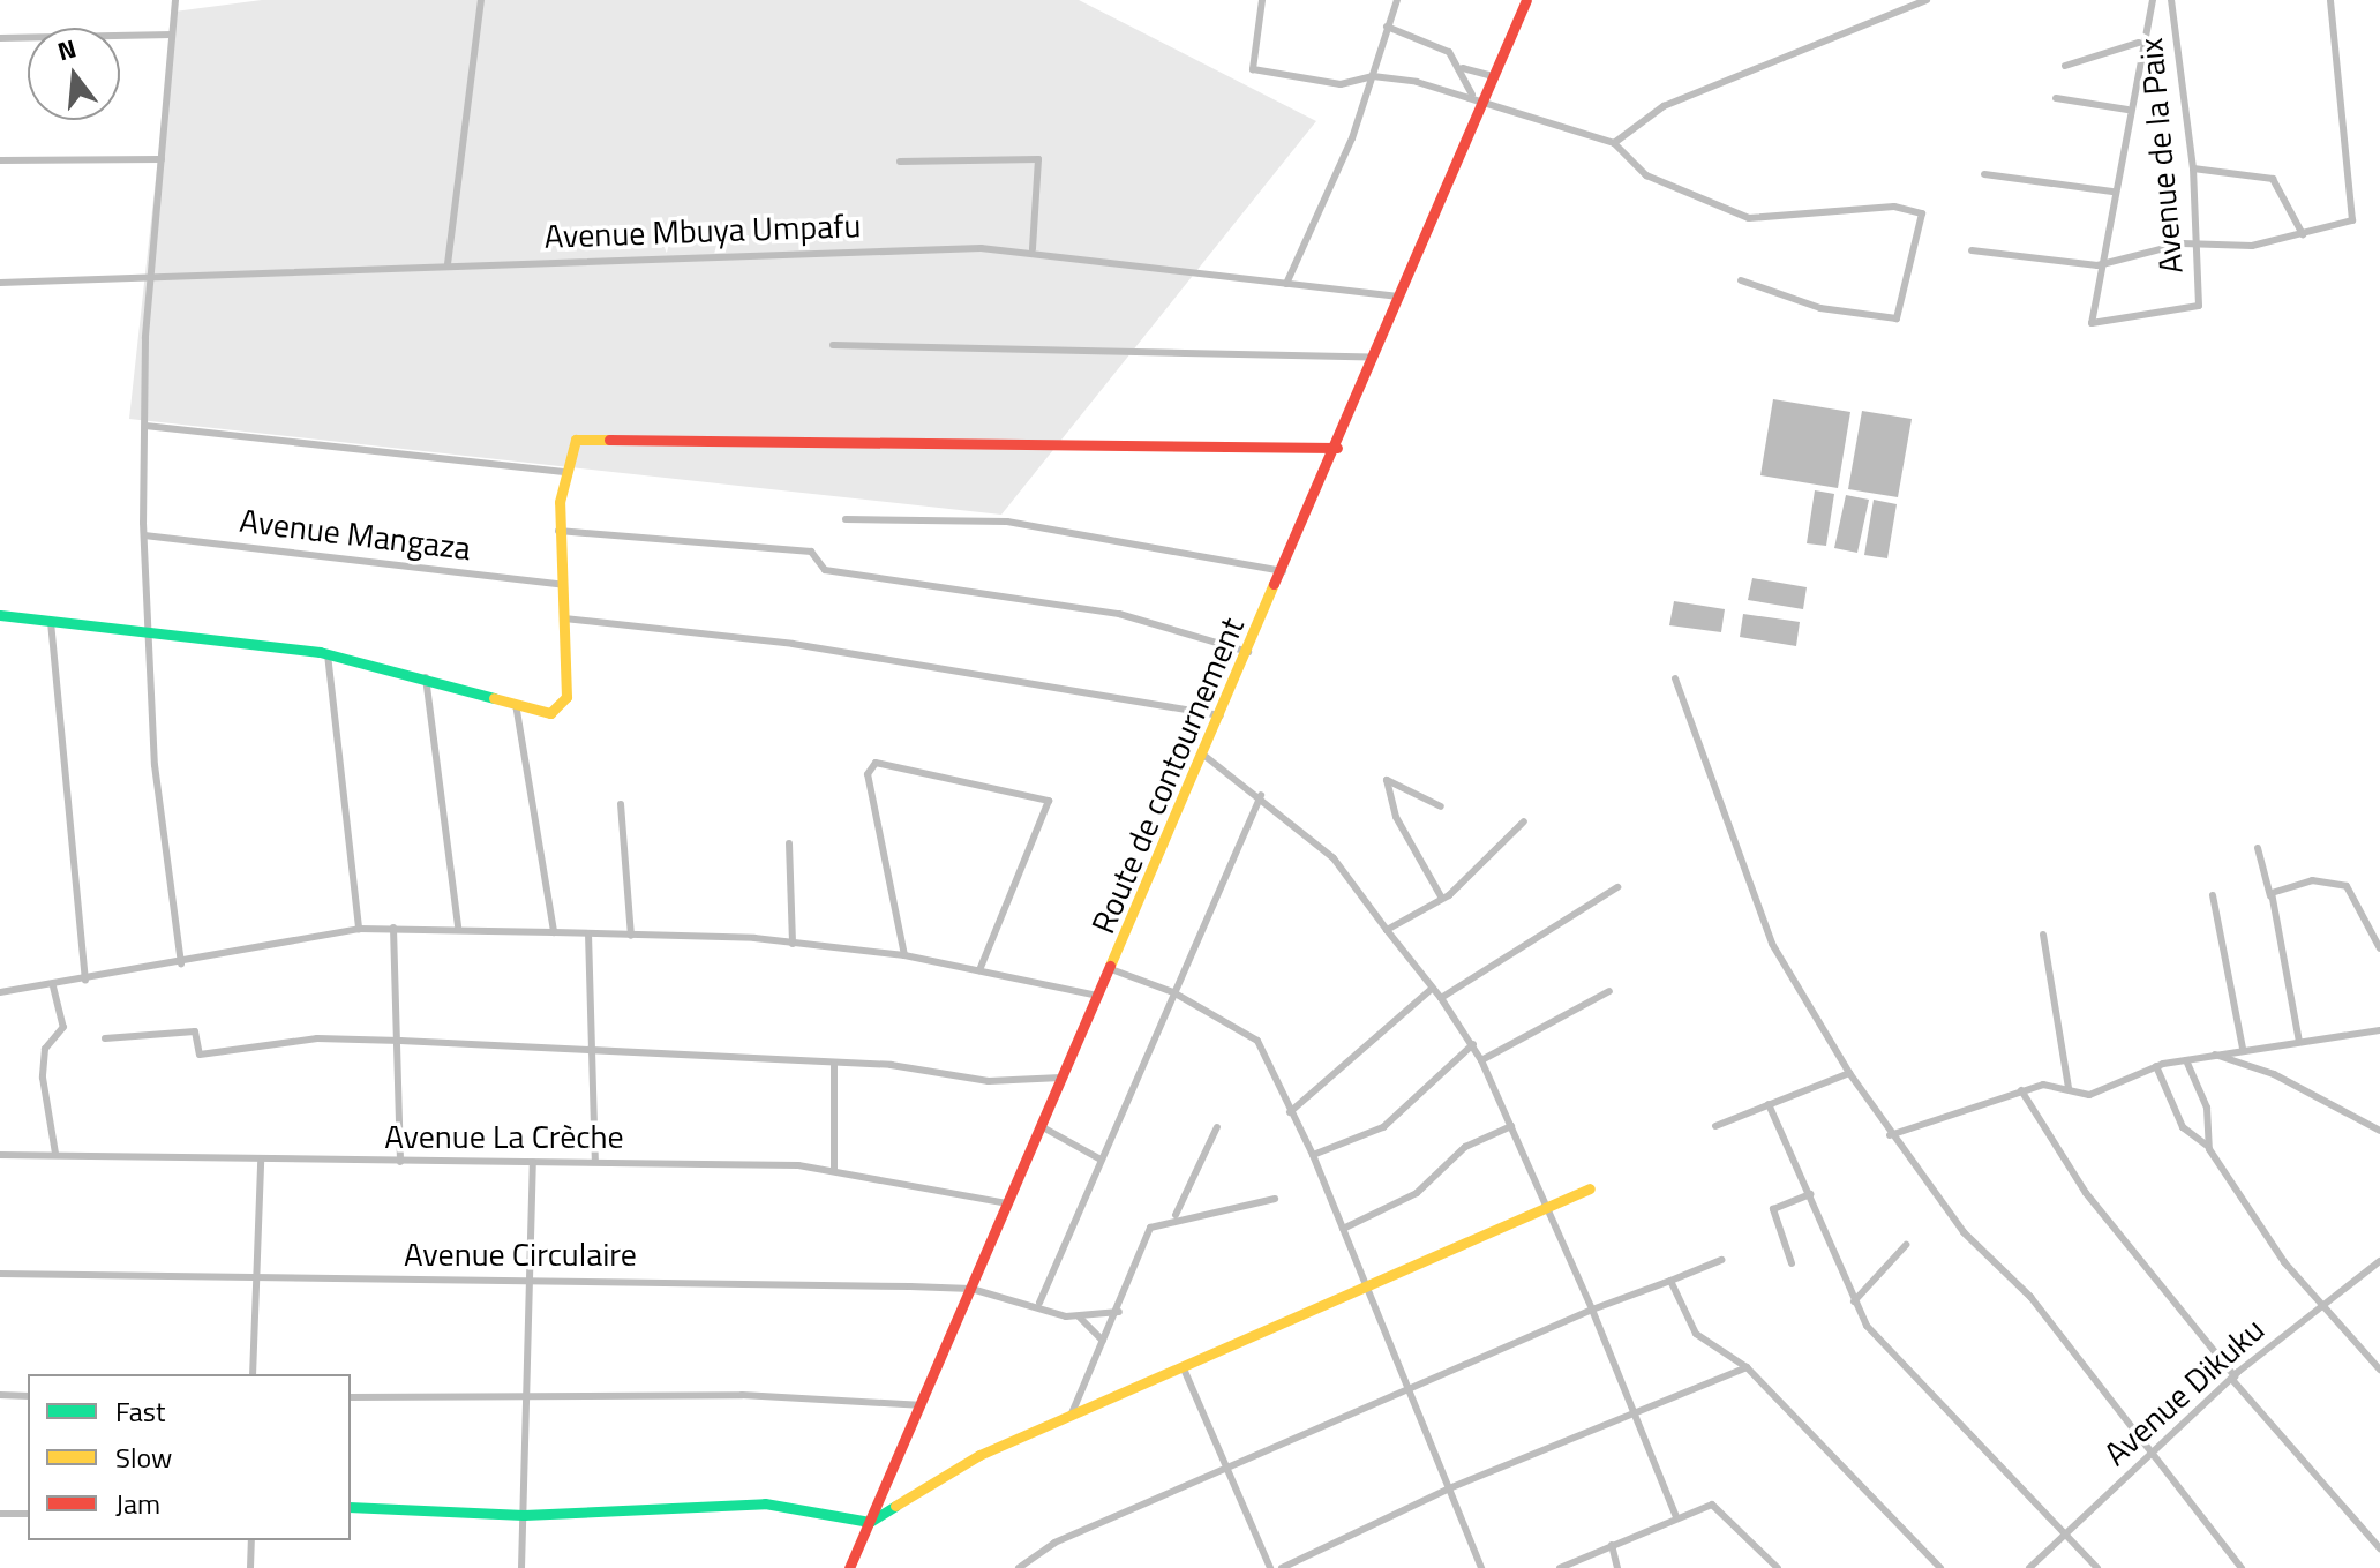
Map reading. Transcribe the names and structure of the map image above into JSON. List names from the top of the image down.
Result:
{
  "streets": {
    "street": [
      "Avenue de la Paix",
      "Avenue Mbuya Umpafu",
      "Avenue Mangaza",
      "Route de contournement",
      "Avenue La Crèche",
      "Avenue Circulaire",
      "Avenue Dikuku"
    ]
  },
  "crossings": [
    ["Avenue Mbuya Umpafu", "Route de contournement"],
    ["Route de contournement", "Avenue La Crèche"],
    ["Route de contournement", "Avenue Circulaire"]
  ],
  "legend": ["Fast", "Slow", "Jam"],
  "north": "top"
}
